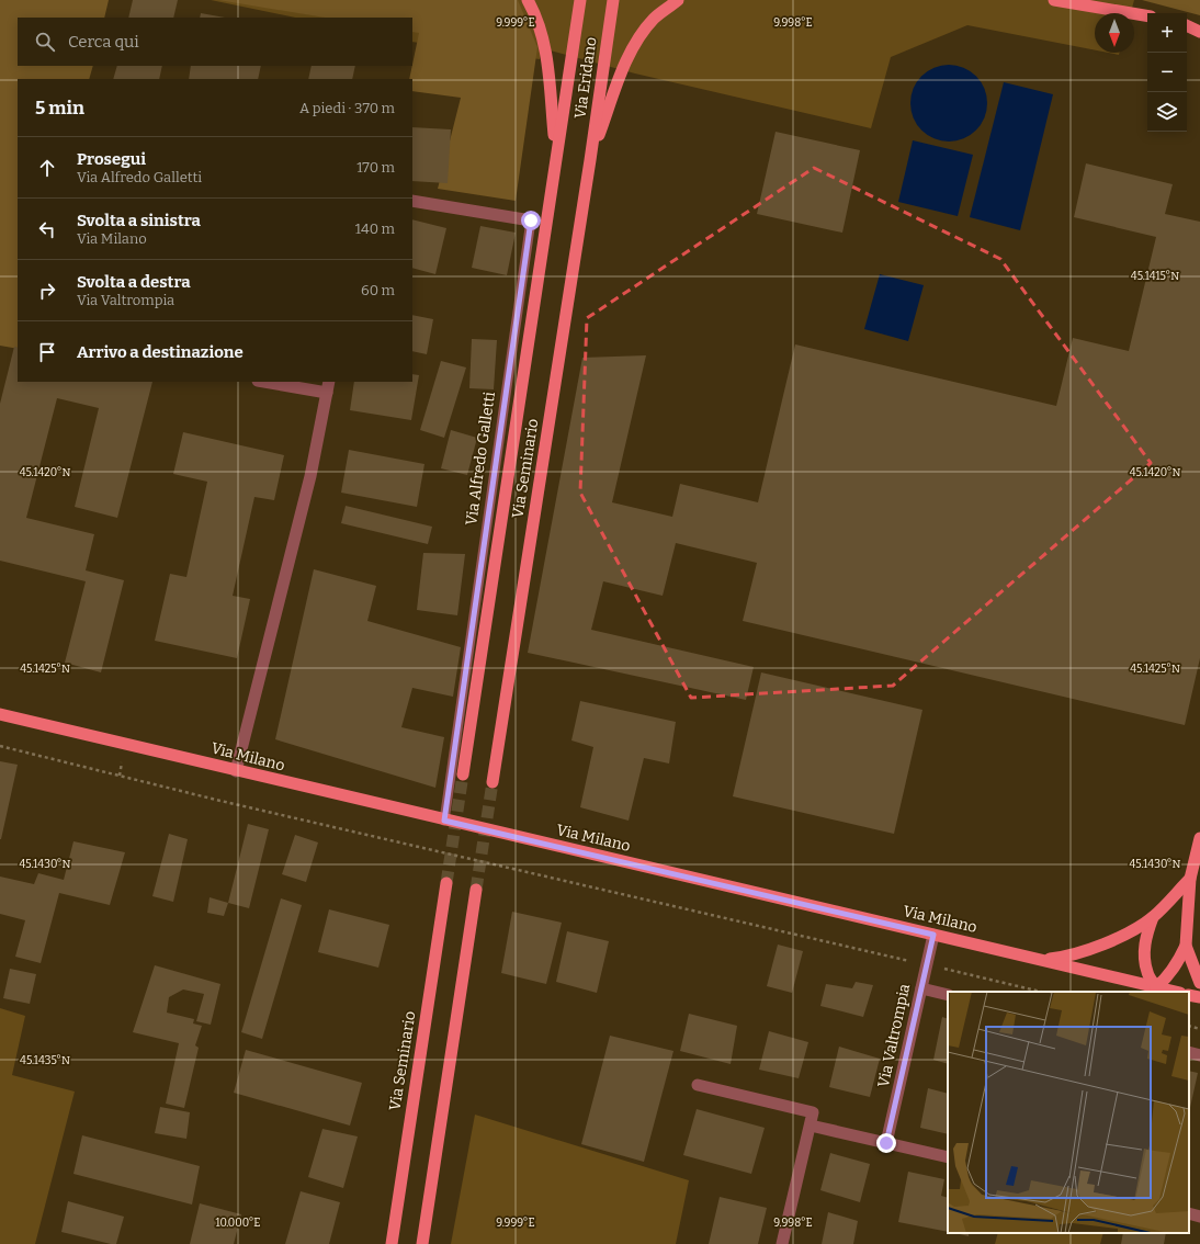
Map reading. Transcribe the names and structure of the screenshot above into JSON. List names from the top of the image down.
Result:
{
  "streets": {
    "main road": ["Via Eridano", "Via Seminario", "Via Milano"],
    "street": ["Via Alfredo Galletti", "Via Valtrompia"]
  },
  "crossings": [
    ["Via Eridano", "Via Seminario"],
    ["Via Alfredo Galletti", "Via Milano"],
    ["Via Milano", "Via Valtrompia"]
  ],
  "north": "bottom",
  "page": {
    "map_buttons": ["+", "−"],
    "search": "Cerca qui",
    "heading": ["5 min", "A piedi · 370 m"],
    "list": [
      ["Prosegui", "Via Alfredo Galletti", "170 m"],
      ["Svolta a sinistra", "Via Milano", "140 m"],
      ["Svolta a destra", "Via Valtrompia", "60 m"],
      "Arrivo a destinazione"
    ]
  },
  "coordinates": [
    "9.999°E",
    "9.998°E",
    "45.1415°N",
    "45.1420°N",
    "45.1425°N",
    "45.1430°N",
    "45.1435°N",
    "10.000°E"
  ]
}
